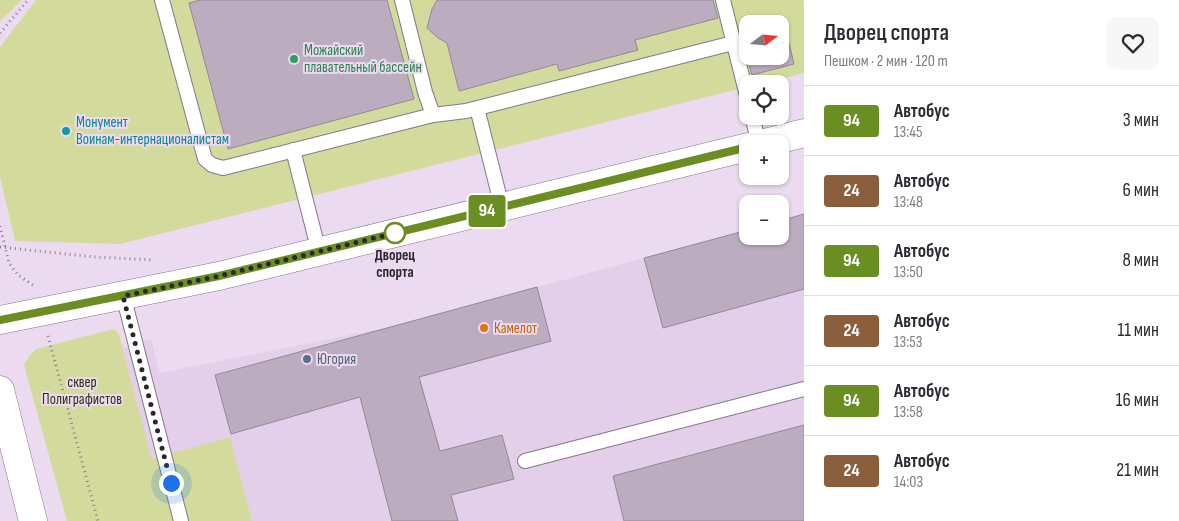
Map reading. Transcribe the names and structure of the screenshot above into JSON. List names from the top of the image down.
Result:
{
  "parks": ["сквер Полиграфистов"],
  "places": [
    "Можайский плавательный бассейн",
    "Монумент Воинам-интернационалистам",
    "Дворец спорта",
    "Камелот",
    "Югория"
  ],
  "lines": ["bus line 94"],
  "north": "right",
  "page": {
    "on_map": "94",
    "heading": ["Дворец спорта", "Пешком · 2 мин · 120 m"],
    "map_buttons": ["+", "−"],
    "list": [
      {
        "mark": "94",
        "name": "Автобус",
        "note": "13:45",
        "value": "3 мин"
      },
      {
        "mark": "24",
        "name": "Автобус",
        "note": "13:48",
        "value": "6 мин"
      },
      {
        "mark": "94",
        "name": "Автобус",
        "note": "13:50",
        "value": "8 мин"
      },
      {
        "mark": "24",
        "name": "Автобус",
        "note": "13:53",
        "value": "11 мин"
      },
      {
        "mark": "94",
        "name": "Автобус",
        "note": "13:58",
        "value": "16 мин"
      },
      {
        "mark": "24",
        "name": "Автобус",
        "note": "14:03",
        "value": "21 мин"
      }
    ]
  }
}
